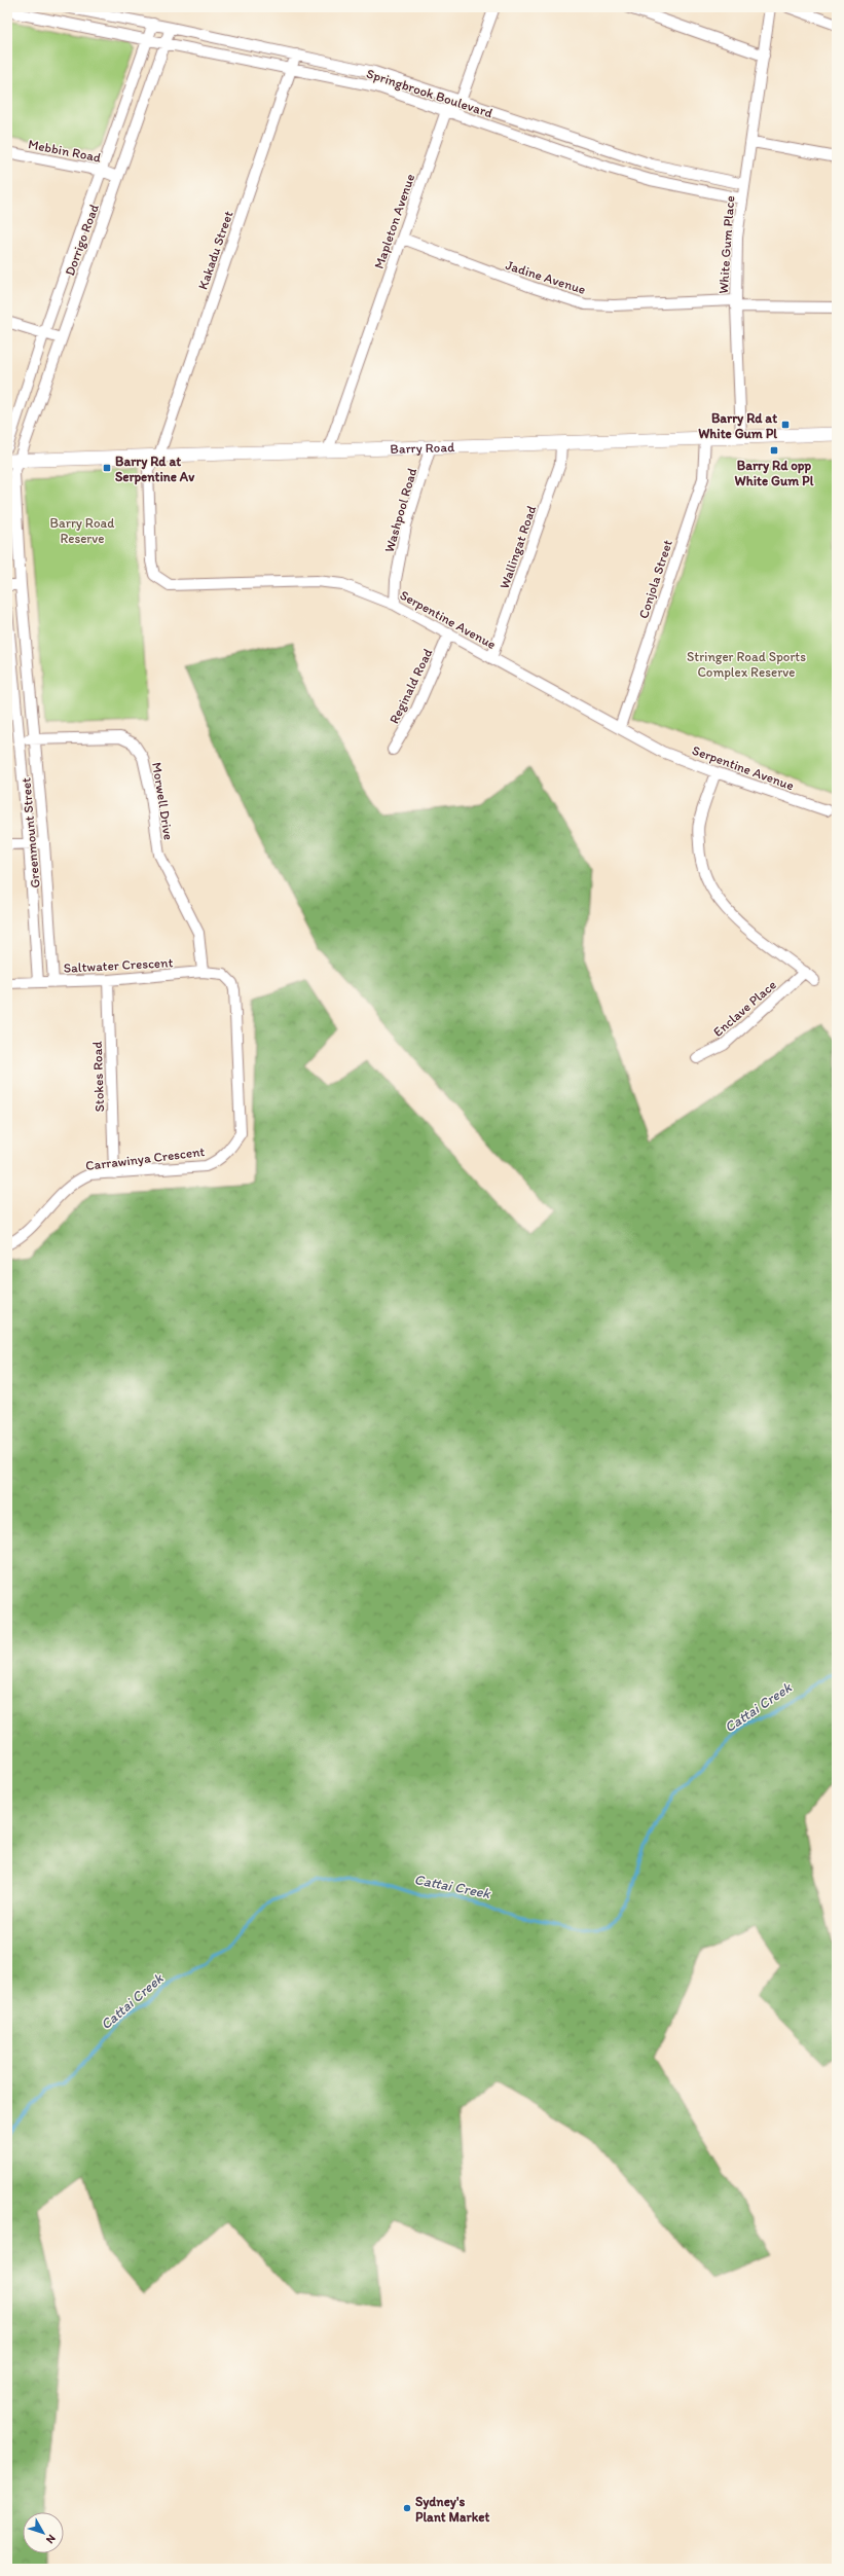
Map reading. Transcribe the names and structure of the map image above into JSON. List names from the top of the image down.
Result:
{
  "streets": {
    "street": [
      "Springbrook Boulevard",
      "Mebbin Road",
      "Mapleton Avenue",
      "Dorrigo Road",
      "White Gum Place",
      "Kakadu Street",
      "Jadine Avenue",
      "Barry Road",
      "Washpool Road",
      "Wallingat Road",
      "Conjola Street",
      "Serpentine Avenue",
      "Reginald Road",
      "Morwell Drive",
      "Greenmount Street",
      "Saltwater Crescent",
      "Enclave Place",
      "Stokes Road",
      "Carrawinya Crescent"
    ]
  },
  "crossings": [
    ["Springbrook Boulevard", "Mapleton Avenue"],
    ["Springbrook Boulevard", "Dorrigo Road"],
    ["Springbrook Boulevard", "White Gum Place"],
    ["Springbrook Boulevard", "Kakadu Street"],
    ["Mebbin Road", "Dorrigo Road"],
    ["Mapleton Avenue", "Jadine Avenue"],
    ["Mapleton Avenue", "Barry Road"],
    ["Dorrigo Road", "Barry Road"],
    ["Dorrigo Road", "Greenmount Street"],
    ["White Gum Place", "Jadine Avenue"],
    ["White Gum Place", "Barry Road"],
    ["Kakadu Street", "Barry Road"],
    ["Kakadu Street", "Serpentine Avenue"],
    ["Barry Road", "Washpool Road"],
    ["Barry Road", "Wallingat Road"],
    ["Barry Road", "Conjola Street"],
    ["Barry Road", "Serpentine Avenue"],
    ["Barry Road", "Greenmount Street"],
    ["Washpool Road", "Serpentine Avenue"],
    ["Wallingat Road", "Serpentine Avenue"],
    ["Conjola Street", "Serpentine Avenue"],
    ["Serpentine Avenue", "Reginald Road"],
    ["Morwell Drive", "Greenmount Street"],
    ["Morwell Drive", "Saltwater Crescent"],
    ["Greenmount Street", "Saltwater Crescent"],
    ["Saltwater Crescent", "Stokes Road"],
    ["Saltwater Crescent", "Carrawinya Crescent"],
    ["Stokes Road", "Carrawinya Crescent"]
  ],
  "water": ["Cattai Creek"],
  "parks": ["Barry Road Reserve", "Stringer Road Sports Complex Reserve"],
  "places": {
    "transit": ["Barry Rd at White Gum Pl", "Barry Rd opp White Gum Pl", "Barry Rd at Serpentine Av"],
    "other": ["Sydney's Plant Market"]
  },
  "north": "bottom right"
}
